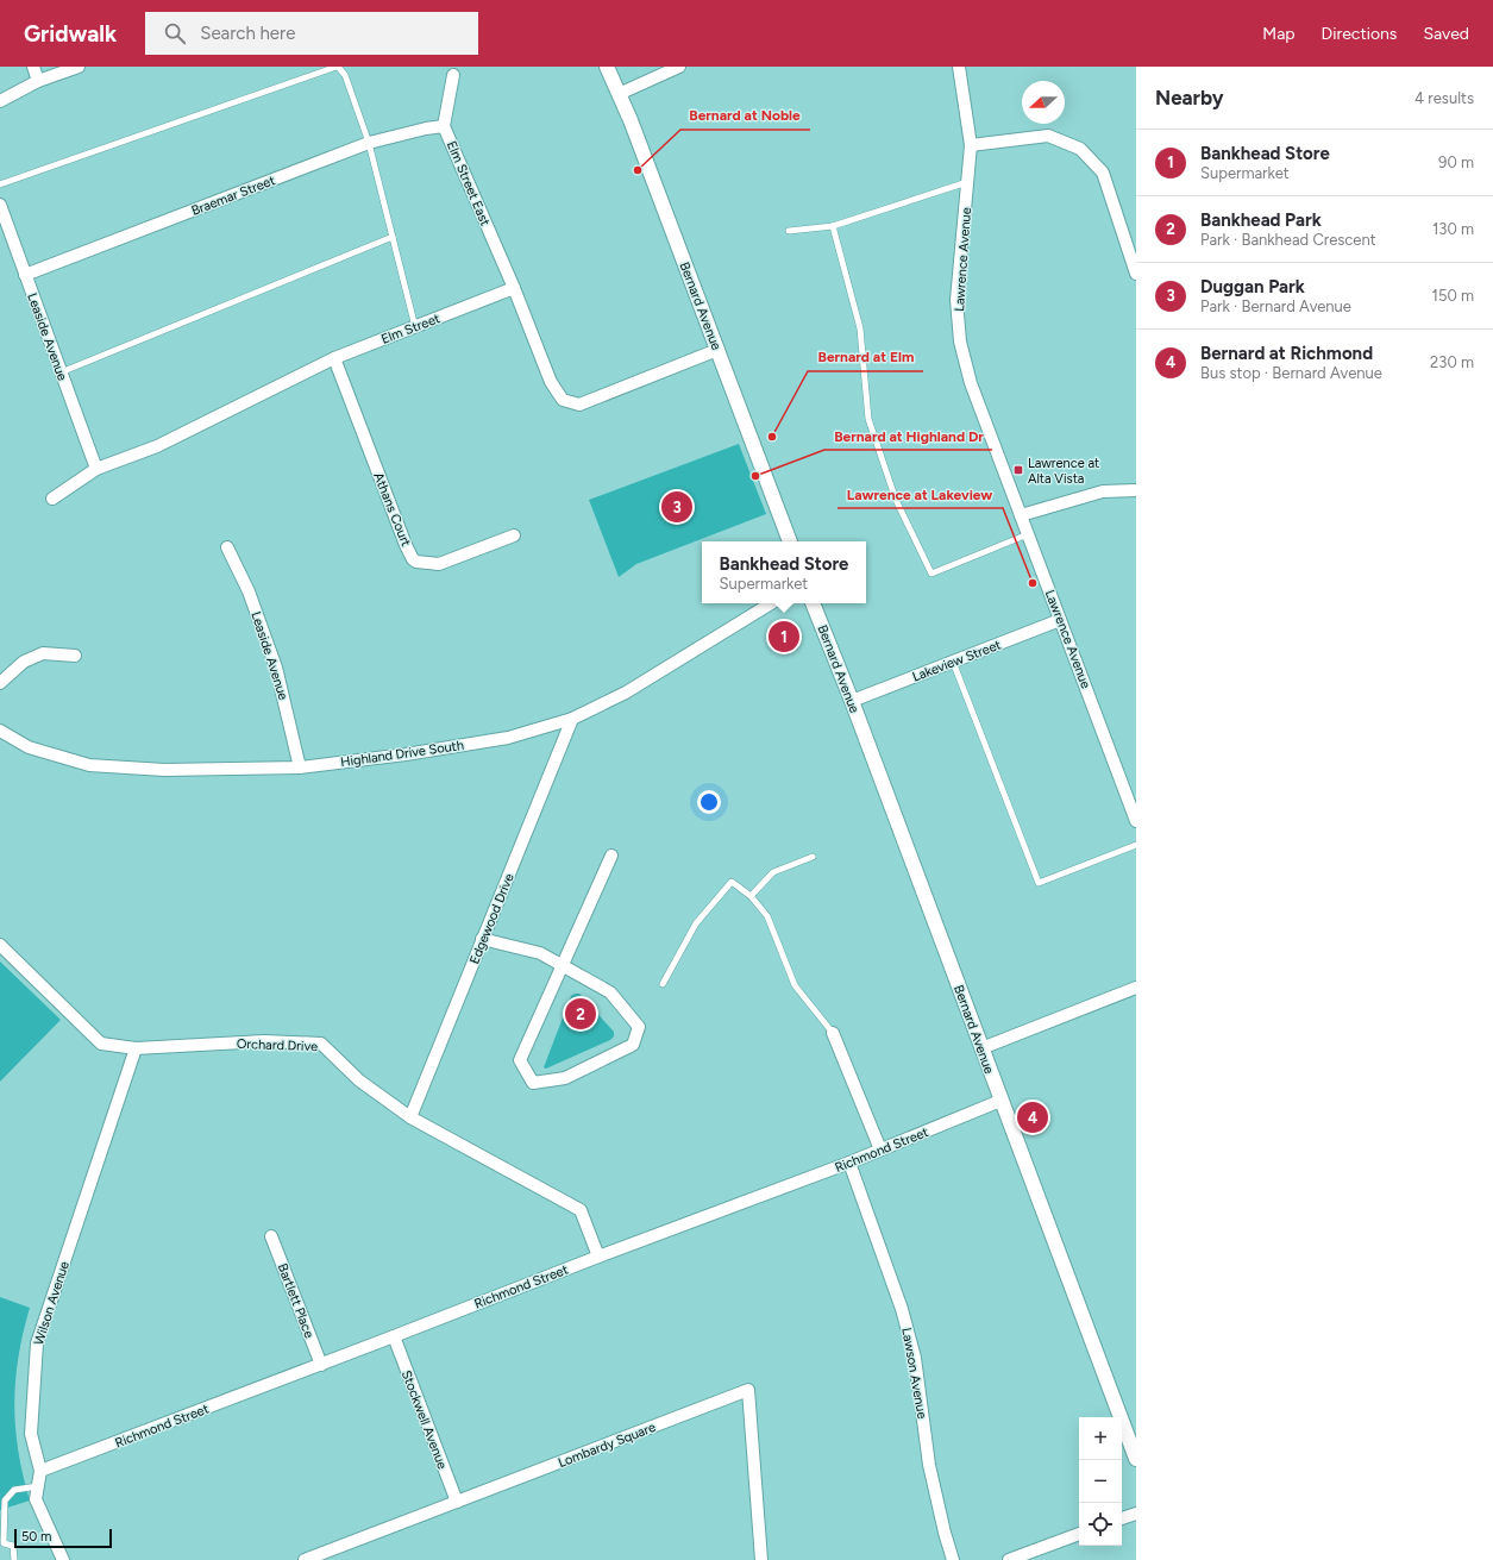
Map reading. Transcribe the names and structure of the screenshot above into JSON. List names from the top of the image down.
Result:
{
  "streets": {
    "street": [
      "Elm Street East",
      "Braemar Street",
      "Lawrence Avenue",
      "Bernard Avenue",
      "Elm Street",
      "Leaside Avenue",
      "Athans Court",
      "Lakeview Street",
      "Highland Drive South",
      "Edgewood Drive",
      "Orchard Drive",
      "Richmond Street",
      "Bartlett Place",
      "Wilson Avenue",
      "Lawson Avenue",
      "Stockwell Avenue",
      "Lombardy Square"
    ]
  },
  "crossings": [
    ["Elm Street East", "Braemar Street"],
    ["Elm Street East", "Elm Street"],
    ["Braemar Street", "Leaside Avenue"],
    ["Lawrence Avenue", "Lakeview Street"],
    ["Bernard Avenue", "Lakeview Street"],
    ["Bernard Avenue", "Richmond Street"],
    ["Elm Street", "Leaside Avenue"],
    ["Elm Street", "Athans Court"],
    ["Leaside Avenue", "Highland Drive South"],
    ["Highland Drive South", "Edgewood Drive"],
    ["Edgewood Drive", "Orchard Drive"],
    ["Orchard Drive", "Richmond Street"],
    ["Orchard Drive", "Wilson Avenue"],
    ["Richmond Street", "Bartlett Place"],
    ["Richmond Street", "Wilson Avenue"],
    ["Richmond Street", "Lawson Avenue"],
    ["Richmond Street", "Stockwell Avenue"],
    ["Stockwell Avenue", "Lombardy Square"]
  ],
  "places": {
    "other": [
      "Bernard at Noble",
      "Bernard at Elm",
      "Bernard at Highland Dr",
      "Lawrence at Lakeview"
    ],
    "transit": ["Lawrence at Alta Vista"]
  },
  "scale_bar": "50 m",
  "north": "left",
  "page": {
    "header": "Gridwalk",
    "search": "Search here",
    "nav": ["Map", "Directions", "Saved"],
    "heading": ["Nearby", "4 results"],
    "list": [
      {
        "mark": "1",
        "name": "Bankhead Store",
        "note": "Supermarket",
        "value": "90 m"
      },
      {
        "mark": "2",
        "name": "Bankhead Park",
        "note": "Park · Bankhead Crescent",
        "value": "130 m"
      },
      {
        "mark": "3",
        "name": "Duggan Park",
        "note": "Park · Bernard Avenue",
        "value": "150 m"
      },
      {
        "mark": "4",
        "name": "Bernard at Richmond",
        "note": "Bus stop · Bernard Avenue",
        "value": "230 m"
      }
    ],
    "pins": [
      "3",
      "1",
      "2",
      "4"
    ],
    "popup": ["Bankhead Store", "Supermarket"],
    "map_buttons": ["+", "−"],
    "scale": "50 m"
  }
}
